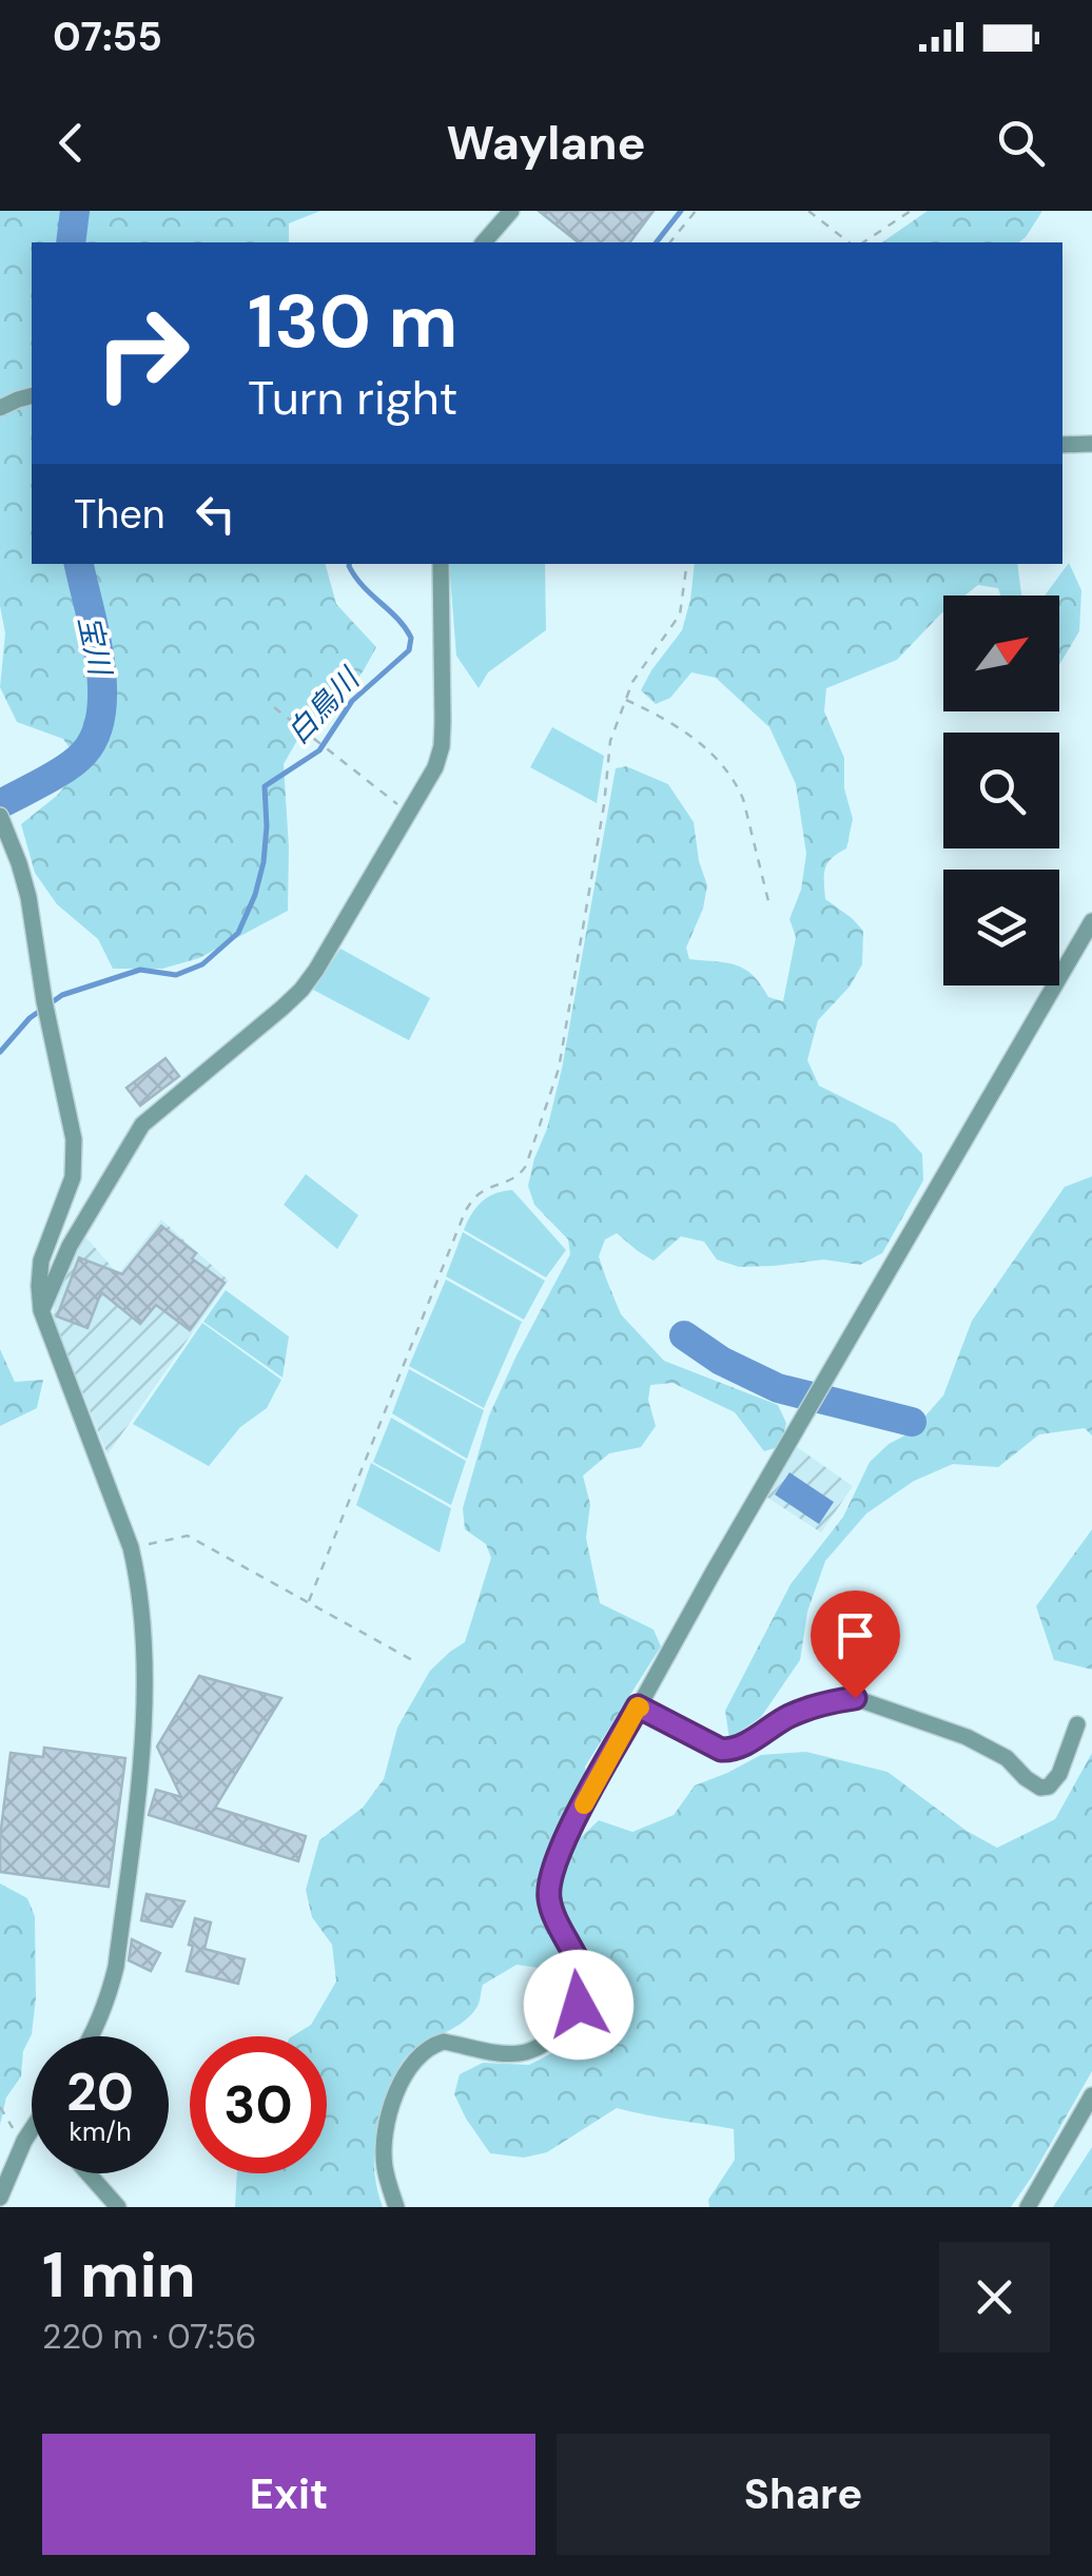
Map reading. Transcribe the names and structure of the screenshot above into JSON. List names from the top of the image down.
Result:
{
  "water": ["宝川", "白鳥川"],
  "north": "top right",
  "page": {
    "status": "07:55",
    "header": "Waylane",
    "turn": ["130 m", "Turn right"],
    "then": "Then",
    "speed": "20 km/h",
    "limit": "30",
    "heading": ["1 min", "220 m · 07:56"],
    "buttons": ["Exit", "Share"]
  }
}
